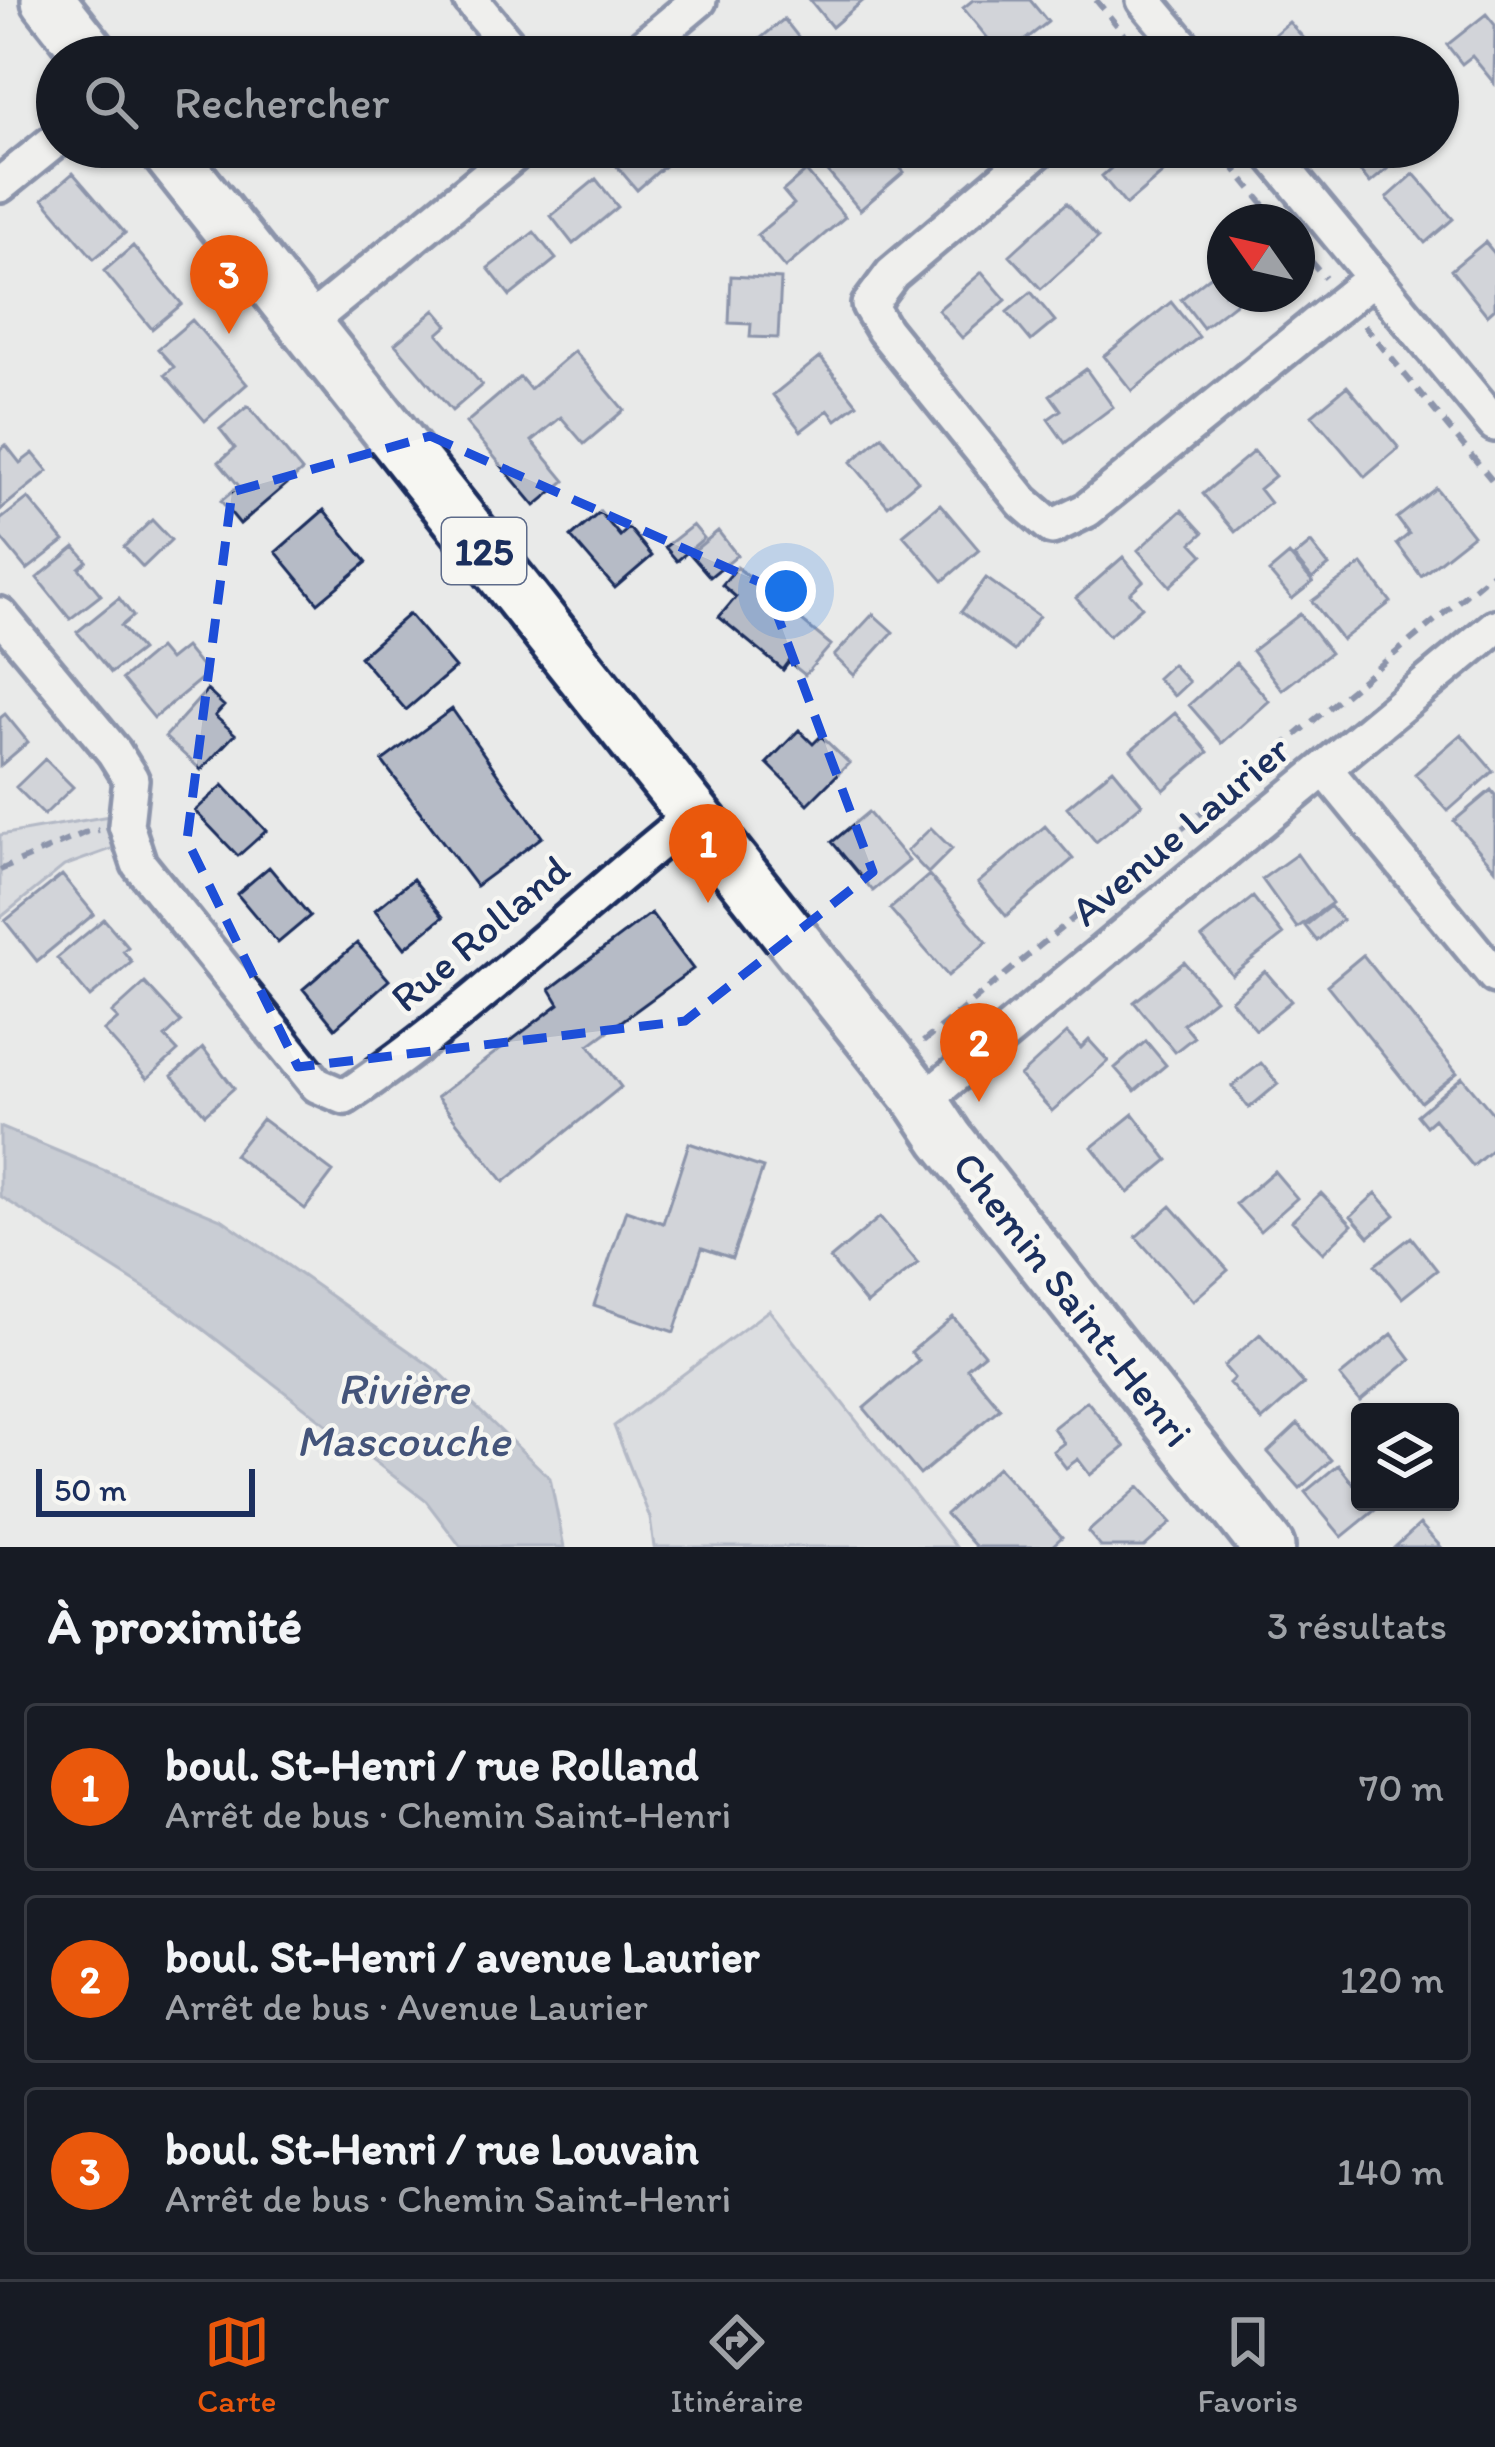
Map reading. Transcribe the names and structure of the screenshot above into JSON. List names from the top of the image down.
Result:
{
  "streets": {
    "main road": ["125", "Chemin Saint-Henri"],
    "street": ["Avenue Laurier", "Rue Rolland"]
  },
  "crossings": [
    ["Avenue Laurier", "Chemin Saint-Henri"],
    ["Rue Rolland", "Chemin Saint-Henri"]
  ],
  "water": ["Rivière Mascouche"],
  "scale_bar": "50 m",
  "north": "top left",
  "page": {
    "search": "Rechercher",
    "pins": ["3", "1", "2"],
    "scale": "50 m",
    "heading": ["À proximité", "3 résultats"],
    "list": [
      {
        "mark": "1",
        "name": "boul. St-Henri / rue Rolland",
        "note": "Arrêt de bus · Chemin Saint-Henri",
        "value": "70 m"
      },
      {
        "mark": "2",
        "name": "boul. St-Henri / avenue Laurier",
        "note": "Arrêt de bus · Avenue Laurier",
        "value": "120 m"
      },
      {
        "mark": "3",
        "name": "boul. St-Henri / rue Louvain",
        "note": "Arrêt de bus · Chemin Saint-Henri",
        "value": "140 m"
      }
    ],
    "nav": ["Carte", "Itinéraire", "Favoris"]
  }
}
